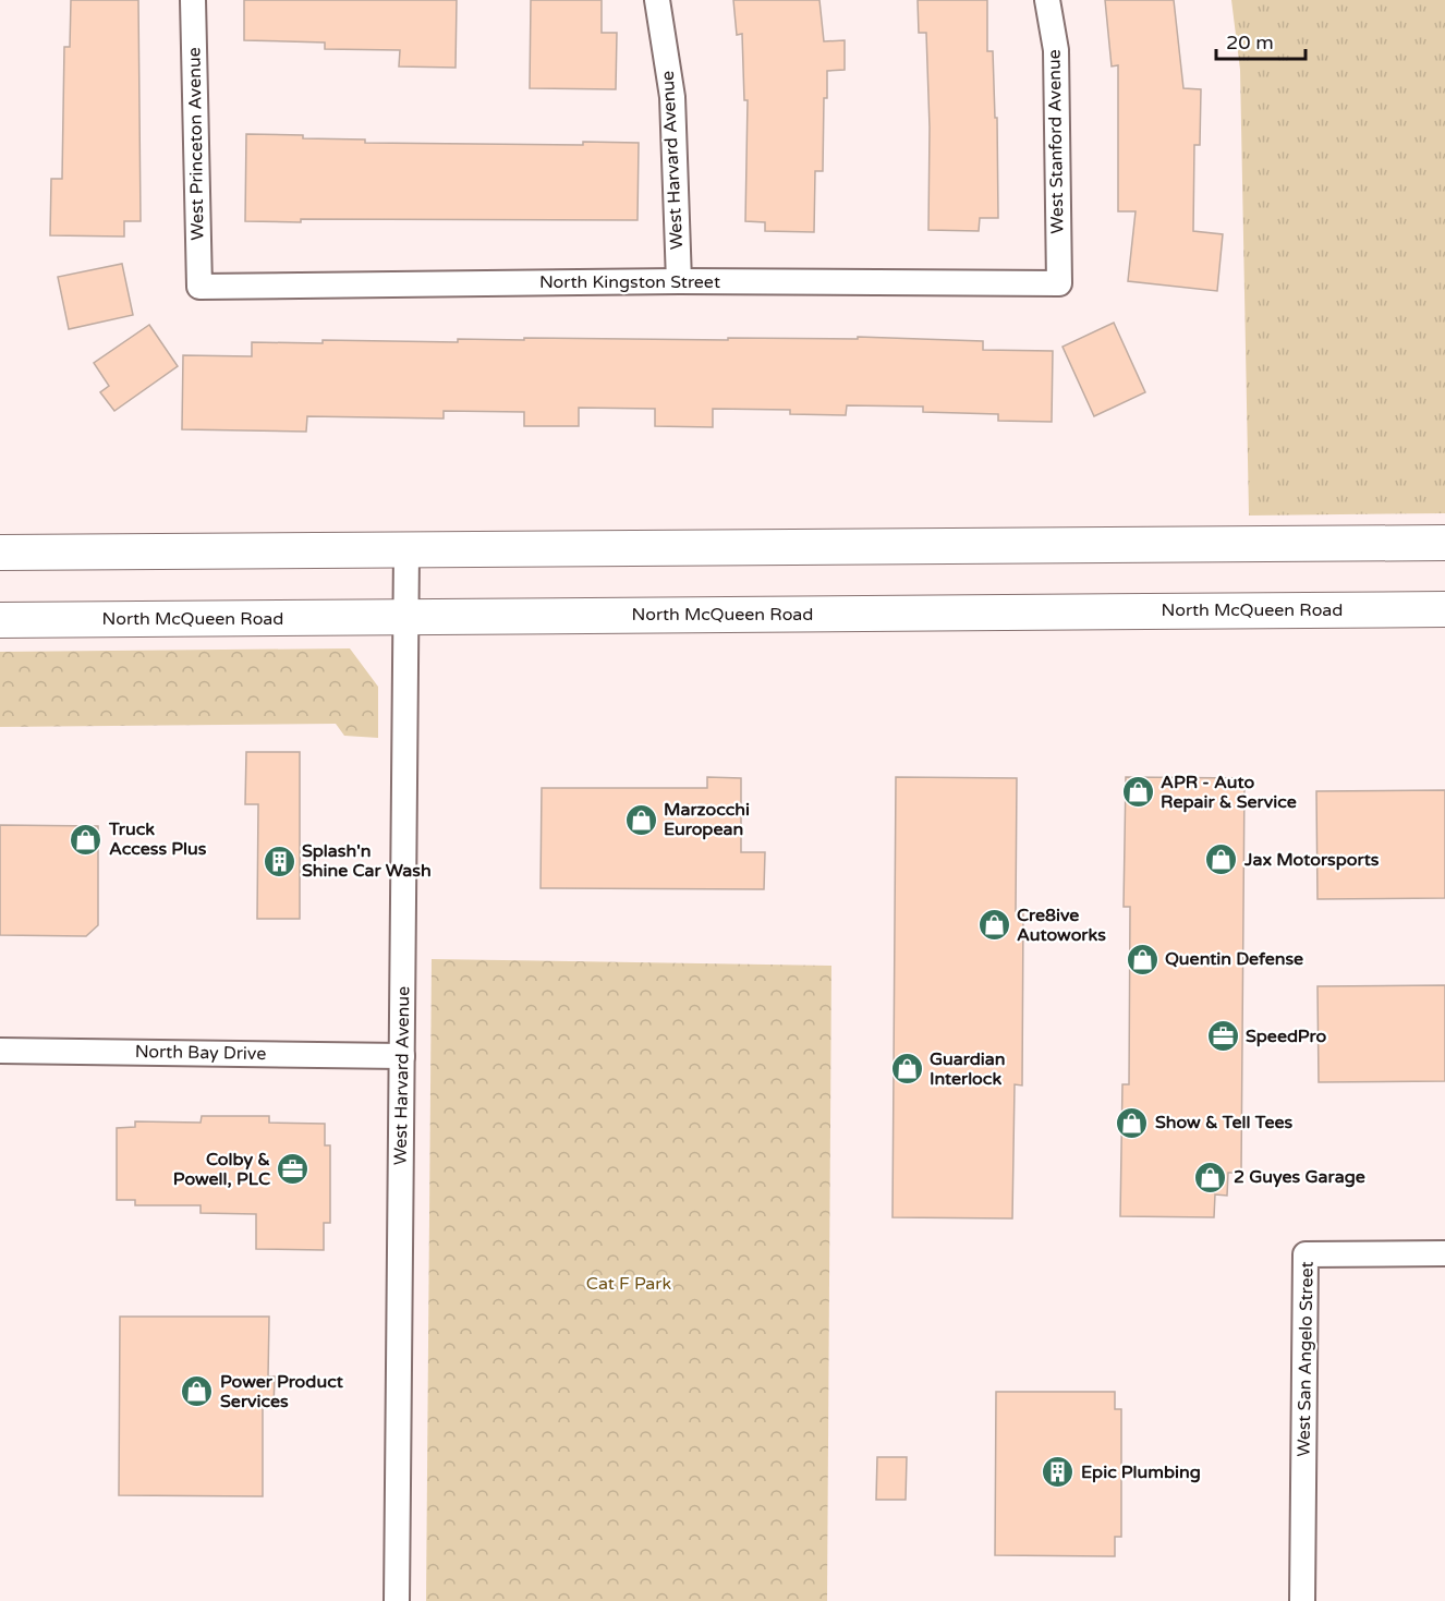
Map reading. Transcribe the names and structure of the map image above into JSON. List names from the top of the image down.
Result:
{
  "streets": {
    "main road": ["North McQueen Road"],
    "street": [
      "West Stanford Avenue",
      "West Princeton Avenue",
      "West Harvard Avenue",
      "North Kingston Street",
      "North Bay Drive",
      "West San Angelo Street"
    ]
  },
  "crossings": [
    ["West Stanford Avenue", "North Kingston Street"],
    ["West Princeton Avenue", "North Kingston Street"],
    ["West Harvard Avenue", "North Kingston Street"],
    ["West Harvard Avenue", "North McQueen Road"],
    ["West Harvard Avenue", "North Bay Drive"]
  ],
  "parks": ["Cat F Park"],
  "places": {
    "shop": [
      "APR - Auto Repair & Service",
      "Marzocchi European",
      "Truck Access Plus",
      "Jax Motorsports",
      "Cre8ive Autoworks",
      "Quentin Defense",
      "Guardian Interlock",
      "Show & Tell Tees",
      "2 Guyes Garage",
      "Power Product Services"
    ],
    "building": ["Splash'n Shine Car Wash", "Epic Plumbing"],
    "office": ["SpeedPro", "Colby & Powell, PLC"]
  },
  "scale_bar": "20 m"
}
